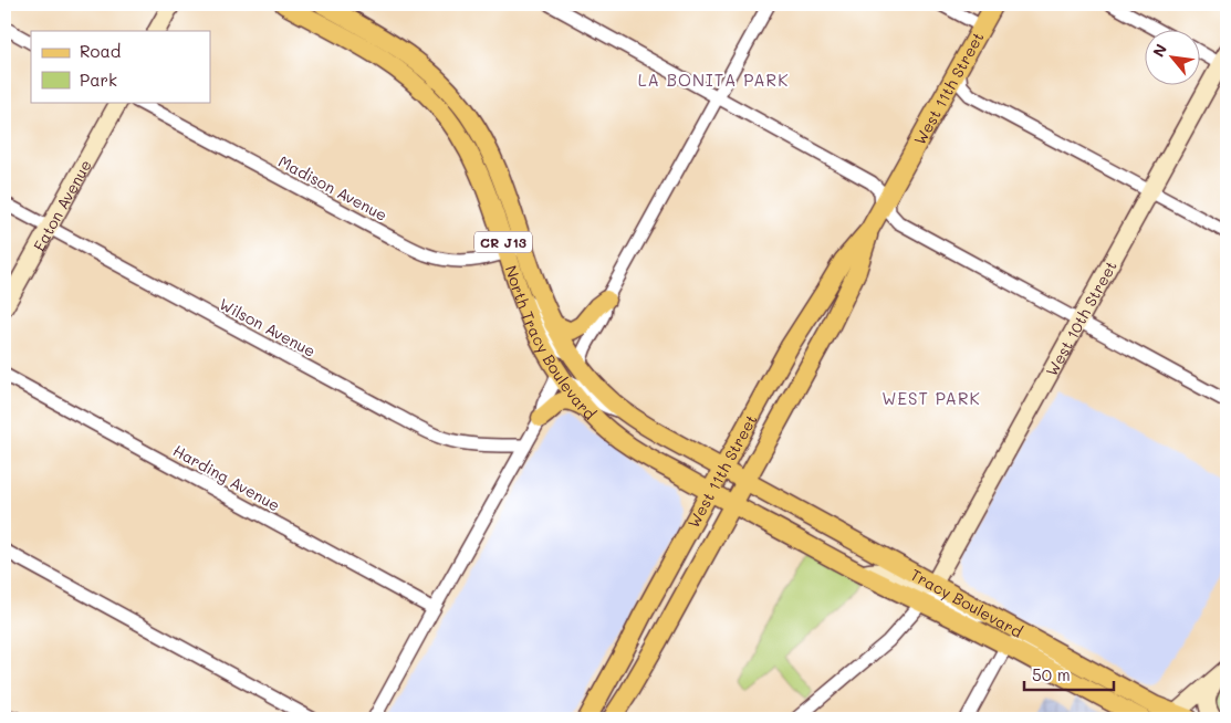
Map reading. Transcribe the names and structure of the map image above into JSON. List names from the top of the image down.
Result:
{
  "streets": {
    "main road": [
      "West 11th Street",
      "CR J13",
      "North Tracy Boulevard",
      "Tracy Boulevard"
    ],
    "street": [
      "Madison Avenue",
      "Eaton Avenue",
      "West 10th Street",
      "Wilson Avenue",
      "Harding Avenue"
    ]
  },
  "crossings": [
    ["West 11th Street", "North Tracy Boulevard"],
    ["West 11th Street", "Tracy Boulevard"],
    ["Madison Avenue", "North Tracy Boulevard"],
    ["Eaton Avenue", "Wilson Avenue"],
    ["West 10th Street", "Tracy Boulevard"],
    ["North Tracy Boulevard", "Tracy Boulevard"]
  ],
  "districts": ["LA BONITA PARK", "WEST PARK"],
  "legend": ["Road", "Park"],
  "scale_bar": "50 m",
  "north": "top left"
}
